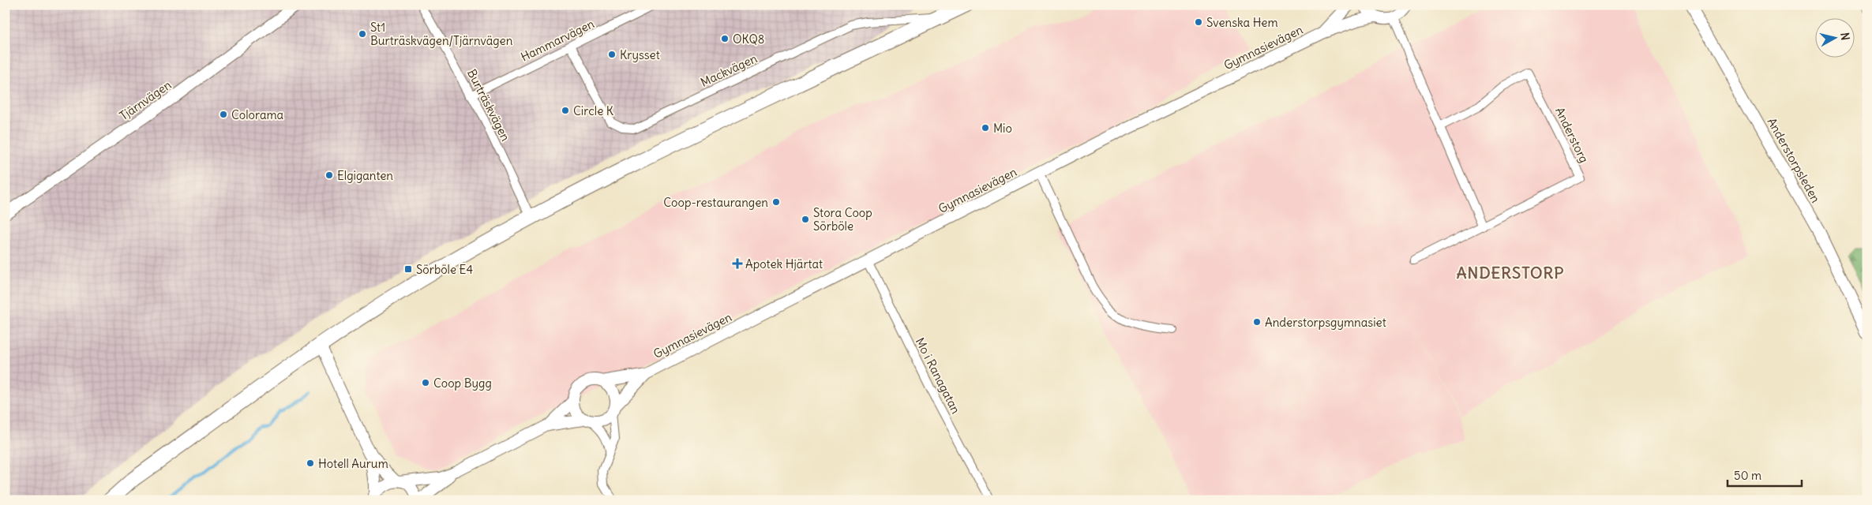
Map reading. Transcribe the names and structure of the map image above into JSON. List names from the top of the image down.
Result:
{
  "streets": {
    "street": [
      "Hammarvägen",
      "Gymnasievägen",
      "Mackvägen",
      "Tjärnvägen",
      "Burträskvägen",
      "Anderstorg",
      "Anderstorpsleden",
      "Mo i Ranagatan"
    ]
  },
  "crossings": [
    ["Hammarvägen", "Mackvägen"],
    ["Hammarvägen", "Burträskvägen"],
    ["Gymnasievägen", "Mo i Ranagatan"]
  ],
  "districts": ["ANDERSTORP"],
  "places": {
    "other": [
      "Svenska Hem",
      "St1 Burträskvägen/Tjärnvägen",
      "OKQ8",
      "Krysset",
      "Circle K",
      "Colorama",
      "Mio",
      "Elgiganten",
      "Coop-restaurangen",
      "Stora Coop Sörböle",
      "Anderstorpsgymnasiet",
      "Coop Bygg",
      "Hotell Aurum"
    ],
    "health": ["Apotek Hjärtat"],
    "transit": ["Sörböle E4"]
  },
  "scale_bar": "50 m",
  "north": "right"
}
